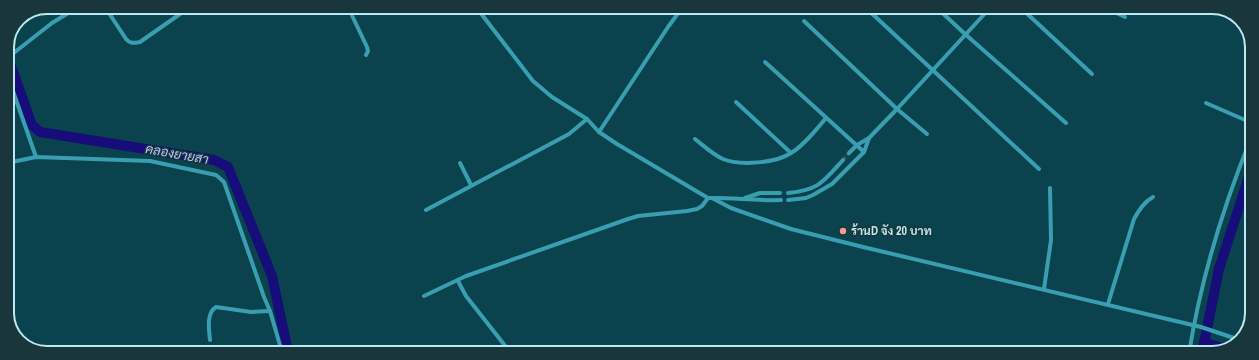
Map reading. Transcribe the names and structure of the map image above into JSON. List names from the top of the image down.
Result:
{
  "water": ["คลองยายสา"],
  "places": ["ร้านD จัง 20 บาท"]
}
